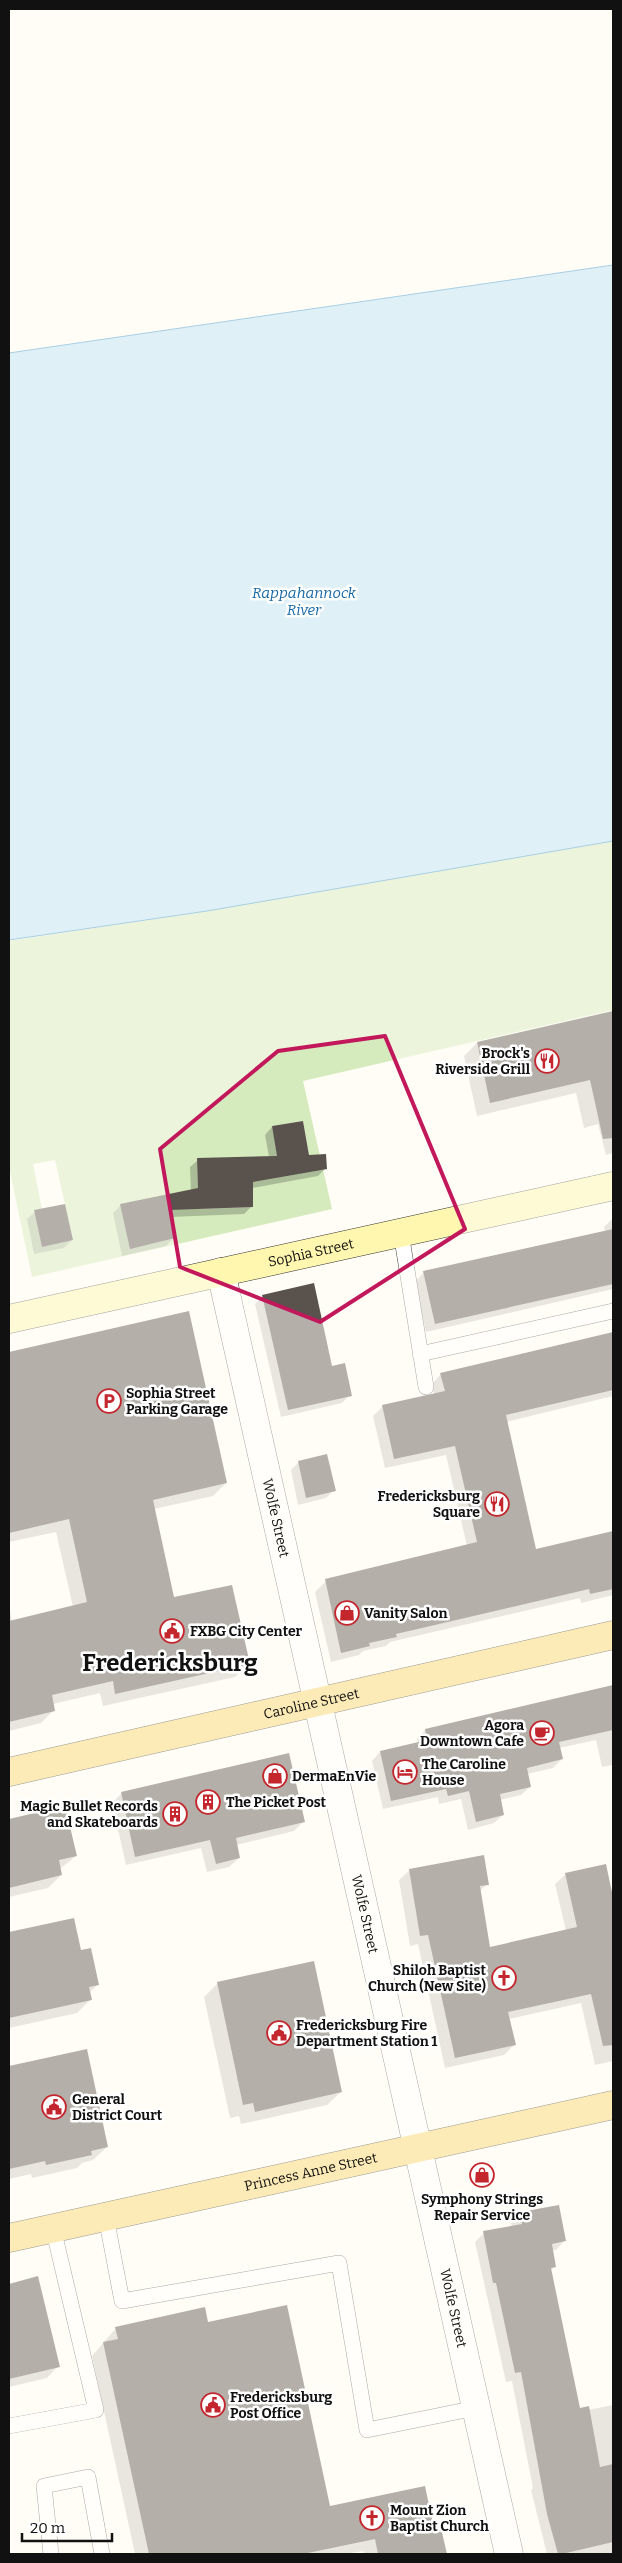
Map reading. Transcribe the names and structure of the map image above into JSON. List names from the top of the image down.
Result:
{
  "streets": {
    "main road": ["Sophia Street", "Caroline Street", "Princess Anne Street"],
    "street": ["Wolfe Street"]
  },
  "crossings": [
    ["Sophia Street", "Wolfe Street"],
    ["Wolfe Street", "Caroline Street"],
    ["Wolfe Street", "Princess Anne Street"]
  ],
  "districts": ["Fredericksburg"],
  "water": ["Rappahannock River"],
  "places": {
    "restaurant": ["Brock's Riverside Grill", "Fredericksburg Square"],
    "parking": ["Sophia Street Parking Garage"],
    "shop": ["Vanity Salon", "DermaEnVie", "Symphony Strings Repair Service"],
    "public building": [
      "FXBG City Center",
      "Fredericksburg Fire Department Station 1",
      "General District Court",
      "Fredericksburg Post Office"
    ],
    "cafe": ["Agora Downtown Cafe"],
    "hotel": ["The Caroline House"],
    "building": ["The Picket Post", "Magic Bullet Records and Skateboards"],
    "church": ["Shiloh Baptist Church (New Site)", "Mount Zion Baptist Church"]
  },
  "scale_bar": "20 m"
}
